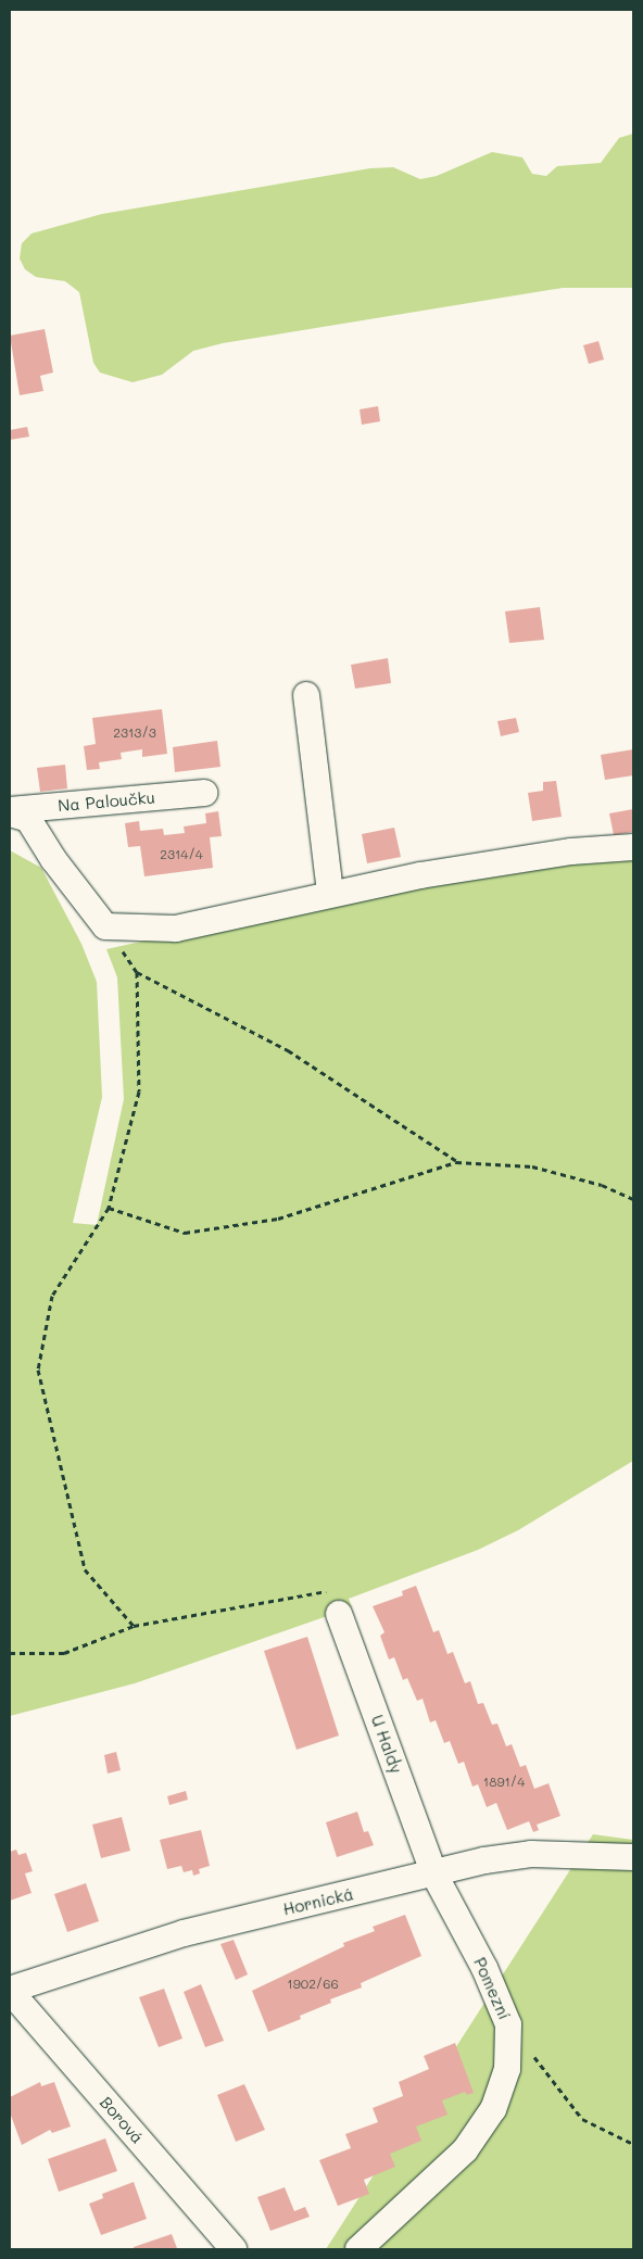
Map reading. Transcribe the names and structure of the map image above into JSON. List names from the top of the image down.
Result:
{
  "streets": {
    "street": [
      "Na Paloučku",
      "U Haldy",
      "Hornická",
      "Pomezní",
      "Borová"
    ]
  },
  "crossings": [
    ["U Haldy", "Hornická"],
    ["U Haldy", "Pomezní"],
    ["Hornická", "Pomezní"],
    ["Hornická", "Borová"]
  ],
  "house_numbers": [
    "2313/3",
    "2314/4",
    "1891/4",
    "1902/66"
  ]
}
